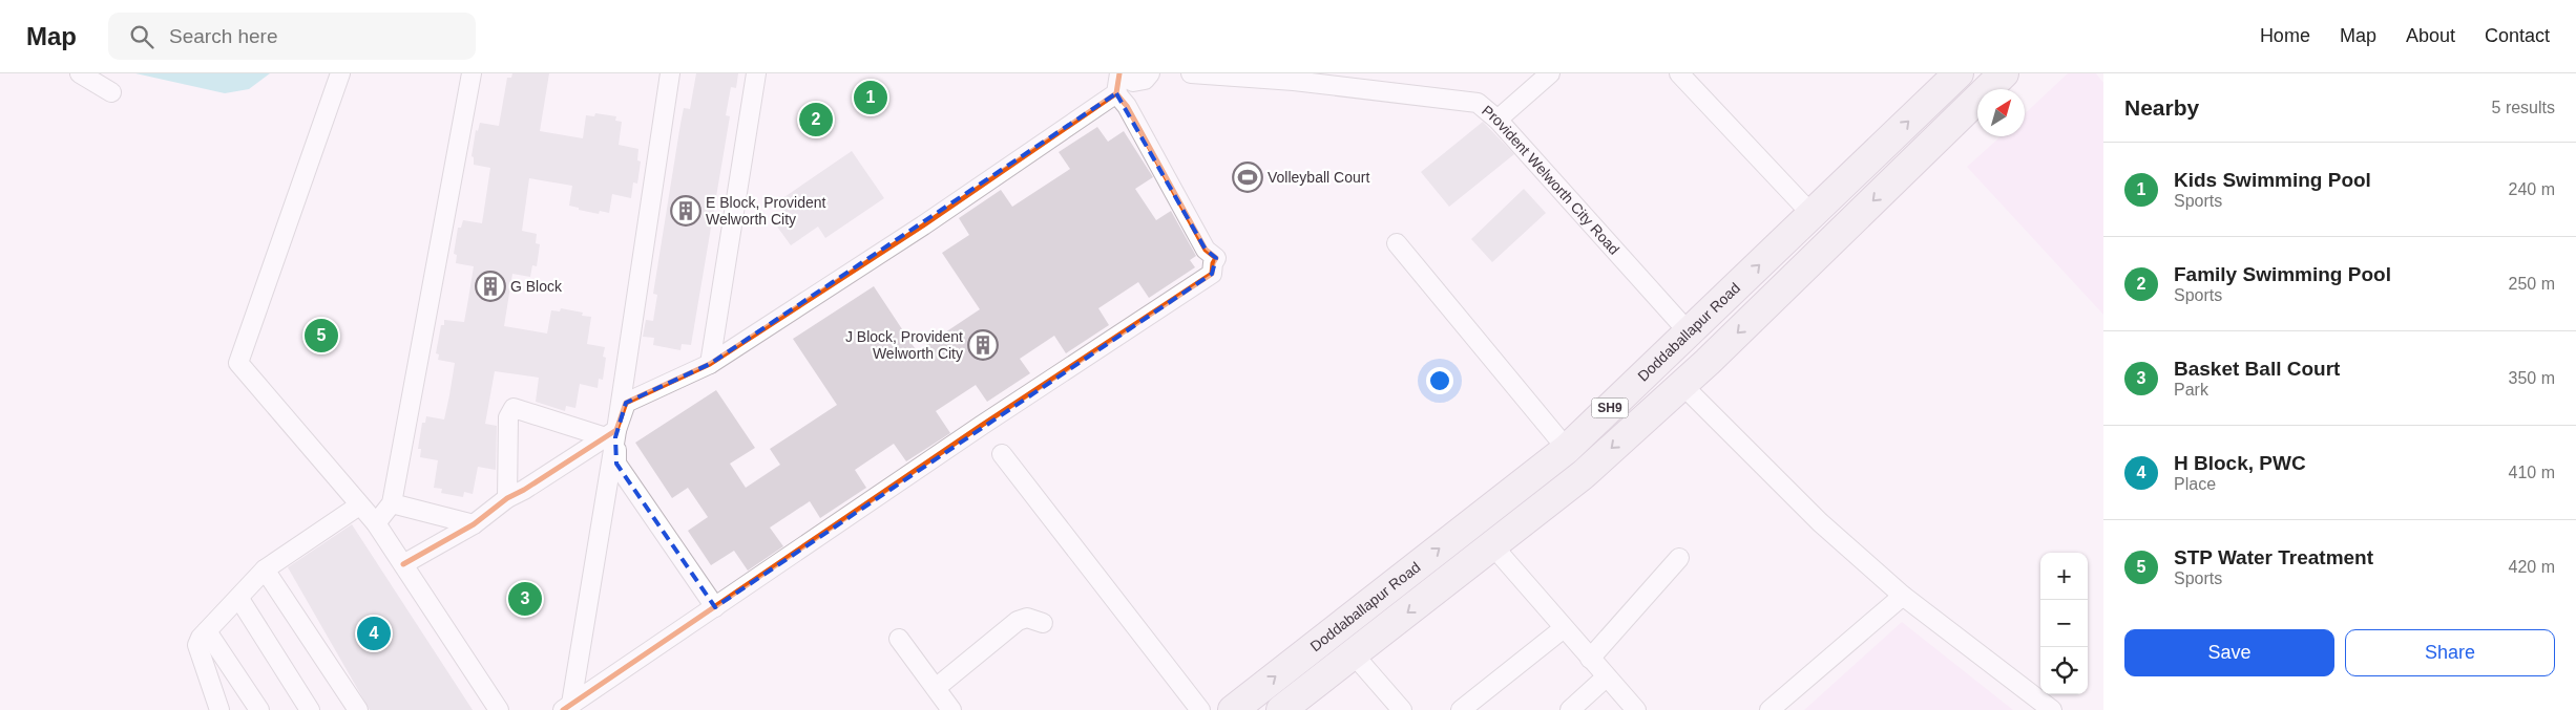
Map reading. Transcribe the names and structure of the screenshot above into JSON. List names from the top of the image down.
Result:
{
  "streets": {
    "main road": ["Doddaballapur Road", "SH9"],
    "street": ["Provident Welworth City Road"]
  },
  "crossings": [
    ["Provident Welworth City Road", "Doddaballapur Road"]
  ],
  "places": {
    "sports": ["Volleyball Court"],
    "building": ["E Block, Provident Welworth City", "G Block", "J Block, Provident Welworth City"]
  },
  "north": "top right",
  "page": {
    "header": "Map",
    "search": "Search here",
    "nav": [
      "Home",
      "Map",
      "About",
      "Contact"
    ],
    "heading": ["Nearby", "5 results"],
    "pins": [
      "1",
      "2",
      "5",
      "3",
      "4"
    ],
    "list": [
      {
        "mark": "1",
        "name": "Kids Swimming Pool",
        "note": "Sports",
        "value": "240 m"
      },
      {
        "mark": "2",
        "name": "Family Swimming Pool",
        "note": "Sports",
        "value": "250 m"
      },
      {
        "mark": "3",
        "name": "Basket Ball Court",
        "note": "Park",
        "value": "350 m"
      },
      {
        "mark": "4",
        "name": "H Block, PWC",
        "note": "Place",
        "value": "410 m"
      },
      {
        "mark": "5",
        "name": "STP Water Treatment",
        "note": "Sports",
        "value": "420 m"
      }
    ],
    "map_buttons": ["+", "−"],
    "buttons": ["Save", "Share"]
  }
}
